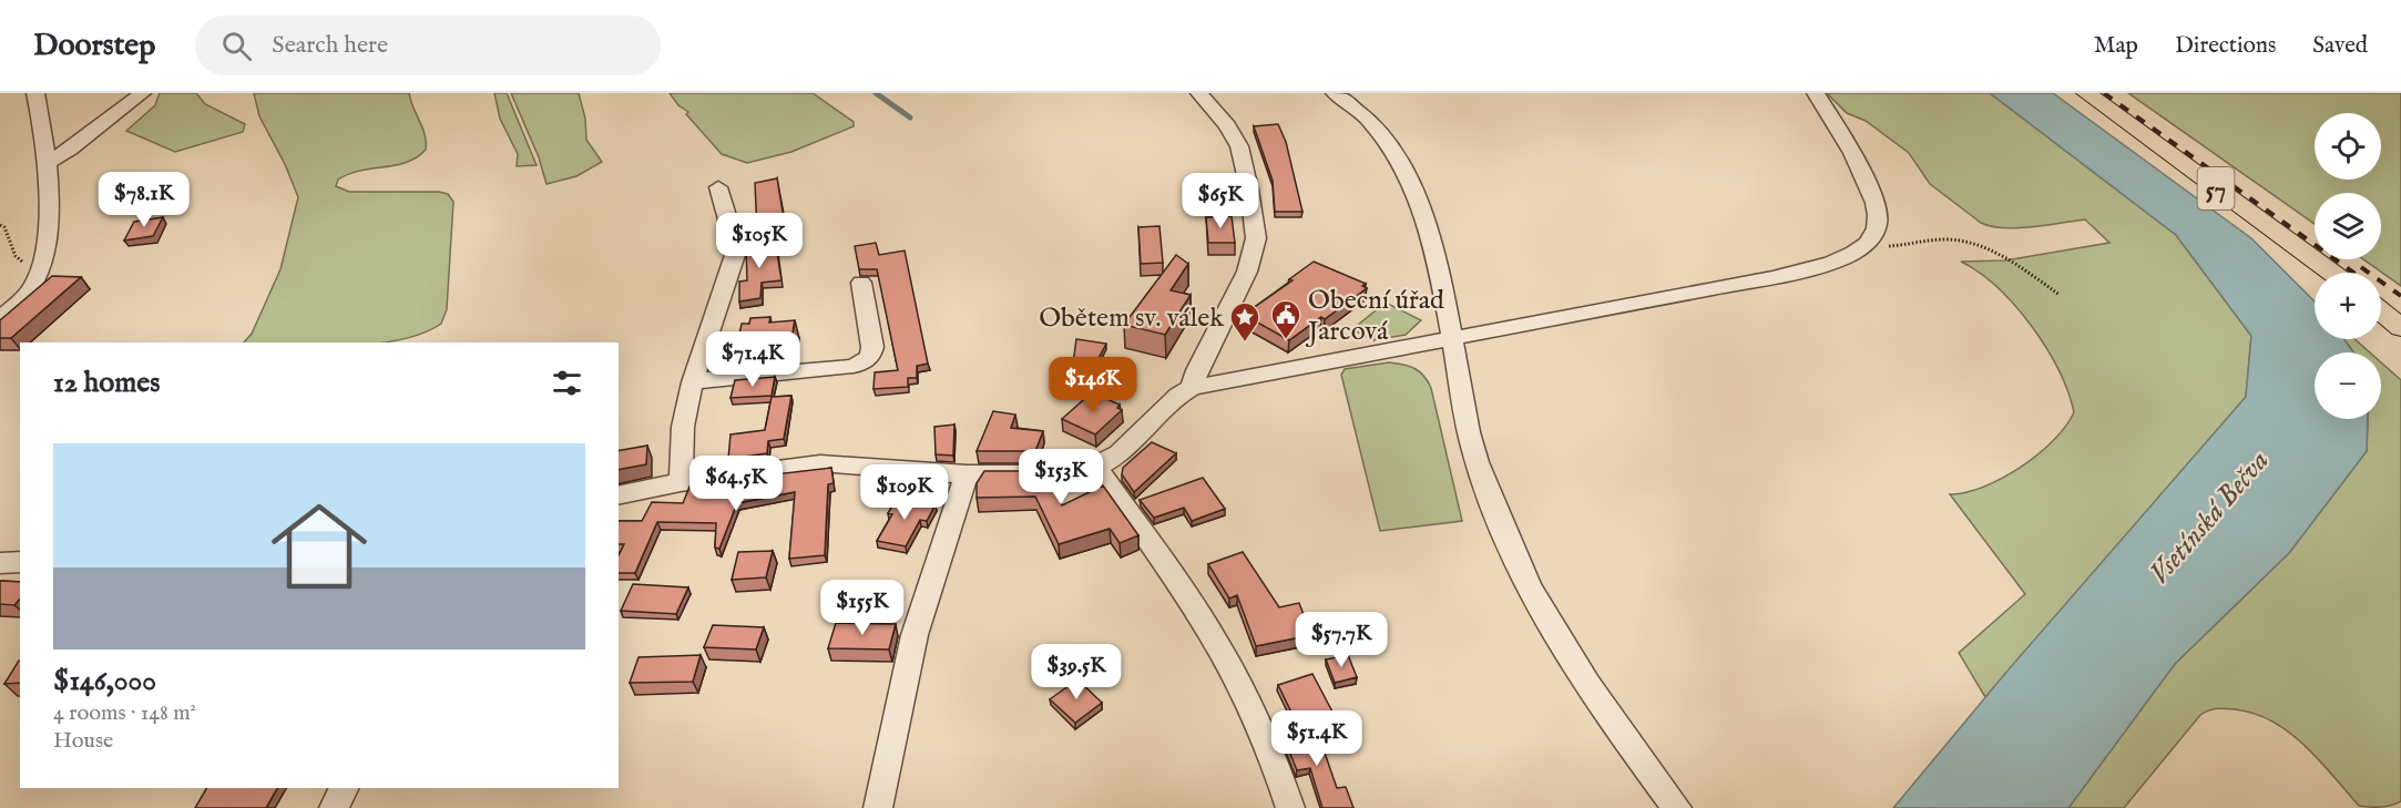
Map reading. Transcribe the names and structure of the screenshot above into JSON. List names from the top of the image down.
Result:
{
  "streets": {
    "main road": ["57"]
  },
  "water": ["Vsetínská Bečva"],
  "places": {
    "public building": ["Obecní úřad Jarcová"],
    "place": ["Obětem sv. válek"]
  },
  "page": {
    "header": "Doorstep",
    "search": "Search here",
    "nav": ["Map", "Directions", "Saved"],
    "map_buttons": ["+", "−"],
    "price": [
      "$78.1K",
      "$65K",
      "$105K",
      "$71.4K",
      "$146K",
      "$153K",
      "$64.5K",
      "$109K",
      "$155K",
      "$57.7K",
      "$39.5K",
      "$51.4K"
    ],
    "heading": "12 homes",
    "list": [
      {
        "name": "$146,000",
        "note": "4 rooms · 148 m² · House"
      }
    ]
  }
}
